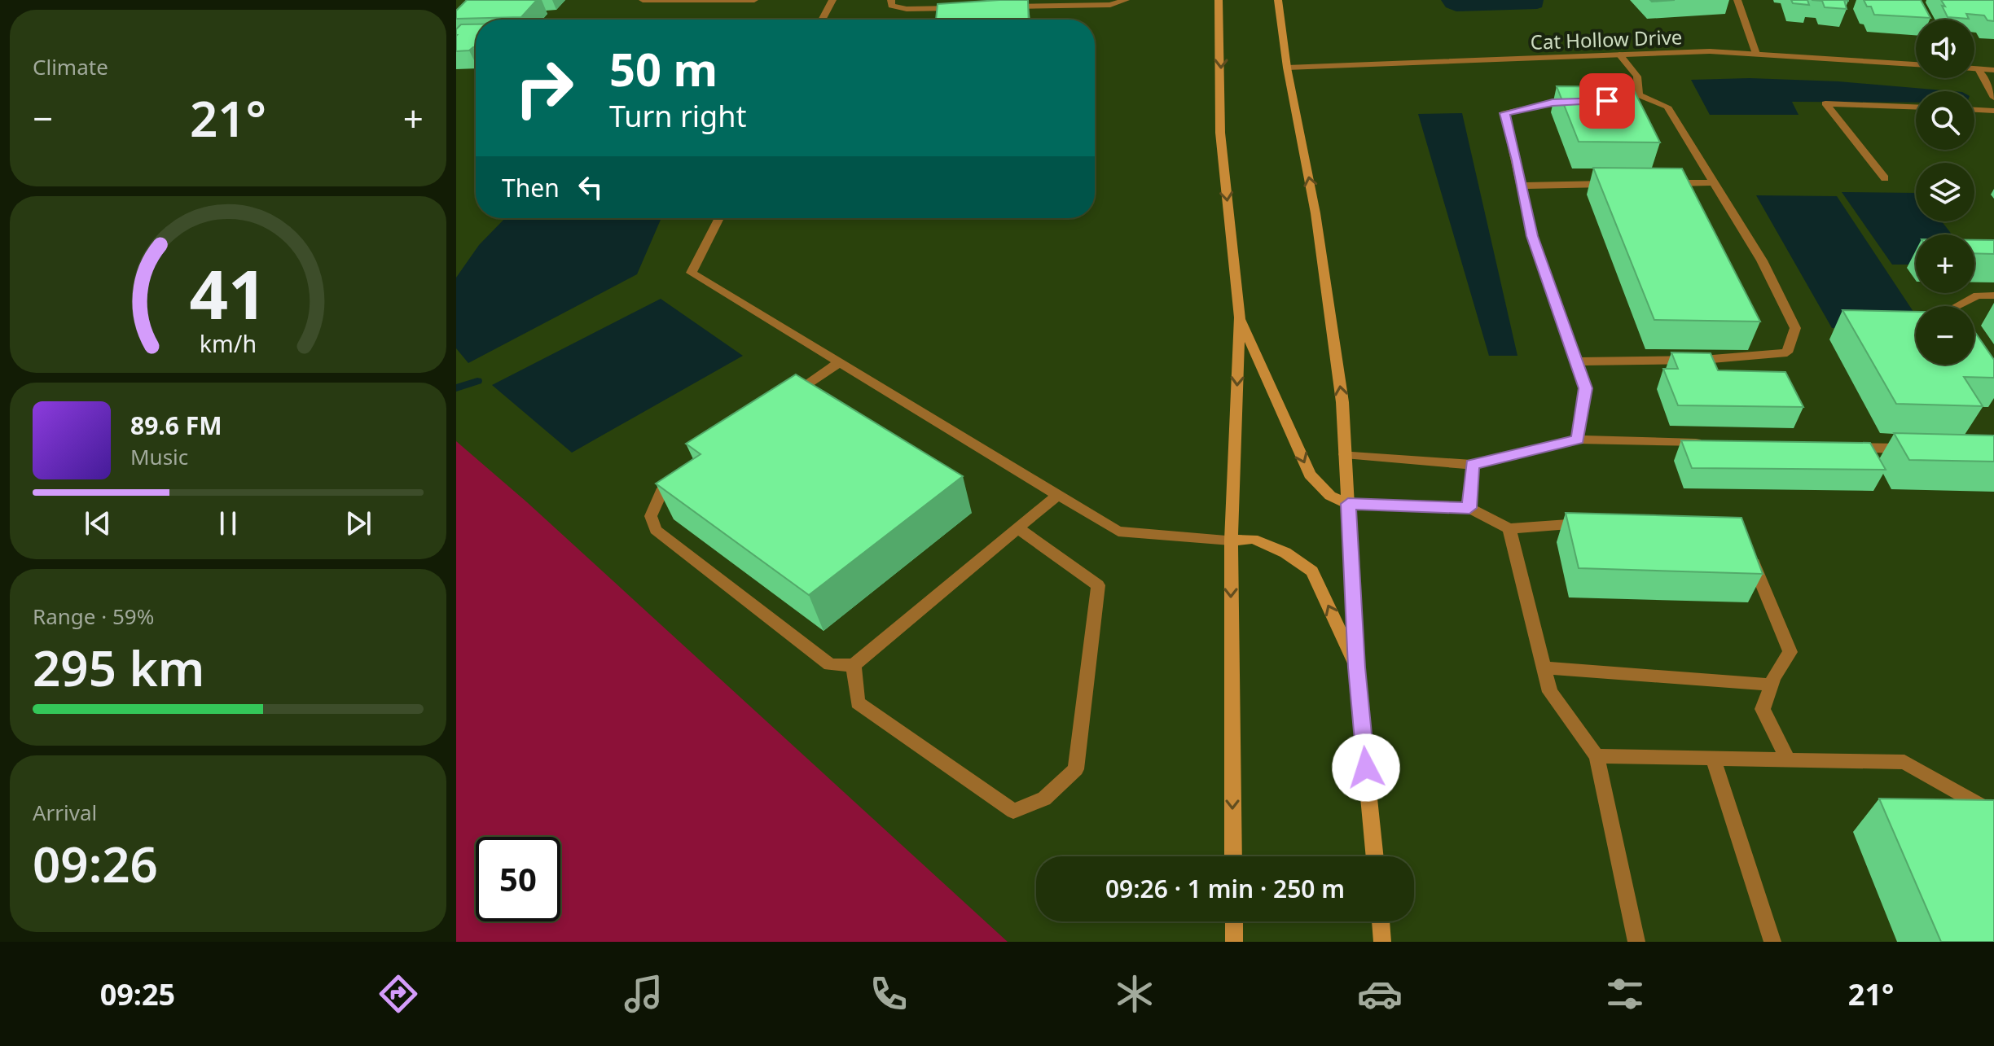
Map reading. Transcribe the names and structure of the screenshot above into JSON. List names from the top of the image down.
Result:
{
  "streets": {
    "street": ["Cat Hollow Drive"]
  },
  "page": {
    "tile": [
      "Climate",
      ["Range · 59%", "295 km"],
      ["Arrival", "09:26"]
    ],
    "map_buttons": ["+", "−"],
    "turn": ["50 m", "Turn right"],
    "heat": ["−", "21°", "+"],
    "then": "Then",
    "song": ["89.6 FM", "Music"],
    "limit": "50",
    "trip": "09:26 · 1 min · 250 m",
    "tabs": ["09:25", "21°"],
    "gauge": ["41", "km/h"]
  }
}
